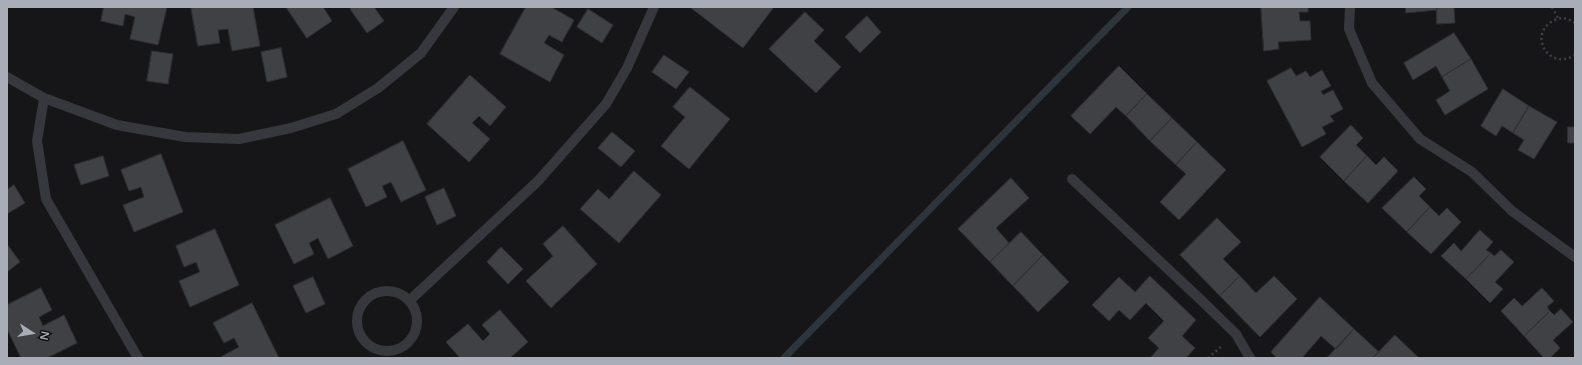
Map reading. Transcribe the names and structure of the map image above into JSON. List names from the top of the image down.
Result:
{
  "north": "right"
}
